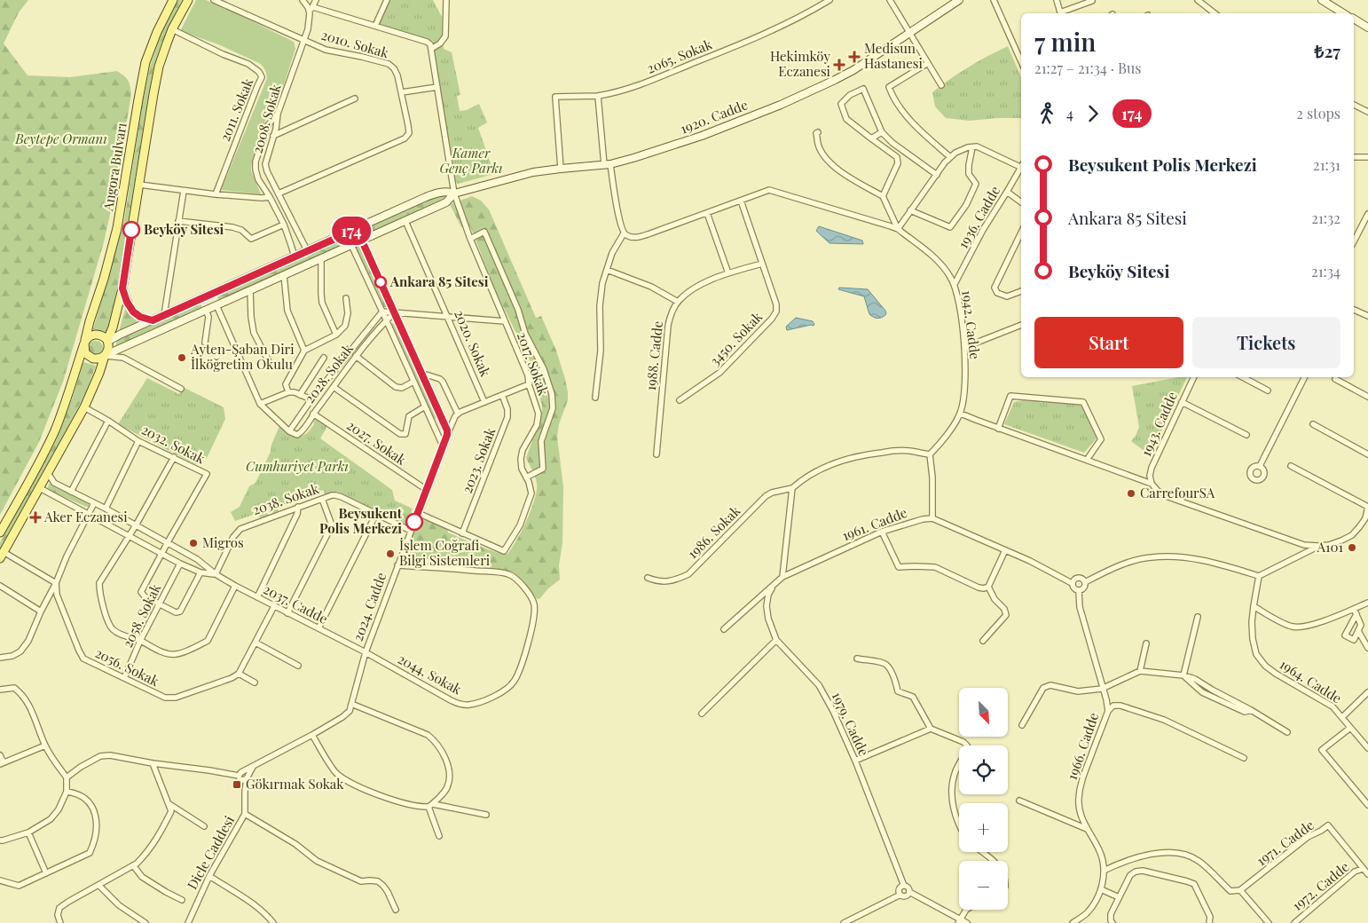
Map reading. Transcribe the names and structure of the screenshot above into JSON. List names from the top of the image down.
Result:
{
  "streets": {
    "main road": ["1920. Cadde", "Angora Bulvarı"],
    "street": [
      "2010. Sokak",
      "2065. Sokak",
      "2011. Sokak",
      "2008. Sokak",
      "1936. Cadde",
      "1942. Cadde",
      "3450. Sokak",
      "2020. Sokak",
      "1988. Cadde",
      "2017. Sokak",
      "2028. Sokak",
      "1943. Cadde",
      "2027. Sokak",
      "2032. Sokak",
      "2023. Sokak",
      "2038. Sokak",
      "1961. Cadde",
      "1986. Sokak",
      "2037. Cadde",
      "2024. Cadde",
      "2058. Sokak",
      "2056. Sokak",
      "2044. Sokak",
      "1964. Cadde",
      "1979. Cadde",
      "1966. Cadde",
      "1971. Cadde",
      "Dicle Caddesi",
      "1972. Cadde"
    ]
  },
  "crossings": [
    ["2010. Sokak", "2008. Sokak"],
    ["2065. Sokak", "1920. Cadde"],
    ["2011. Sokak", "Angora Bulvarı"],
    ["1920. Cadde", "2008. Sokak"],
    ["1920. Cadde", "Angora Bulvarı"],
    ["1920. Cadde", "2020. Sokak"],
    ["1920. Cadde", "2017. Sokak"],
    ["Angora Bulvarı", "2032. Sokak"],
    ["Angora Bulvarı", "2037. Cadde"],
    ["1936. Cadde", "1942. Cadde"],
    ["1942. Cadde", "3450. Sokak"],
    ["3450. Sokak", "1988. Cadde"],
    ["2017. Sokak", "2023. Sokak"],
    ["2017. Sokak", "2024. Cadde"],
    ["2028. Sokak", "2027. Sokak"],
    ["2027. Sokak", "2024. Cadde"],
    ["2032. Sokak", "2037. Cadde"],
    ["2038. Sokak", "2037. Cadde"],
    ["2038. Sokak", "2024. Cadde"],
    ["1961. Cadde", "1979. Cadde"],
    ["2037. Cadde", "2024. Cadde"],
    ["2037. Cadde", "2058. Sokak"],
    ["2037. Cadde", "2044. Sokak"],
    ["2024. Cadde", "2044. Sokak"],
    ["2058. Sokak", "2056. Sokak"],
    ["1971. Cadde", "1972. Cadde"]
  ],
  "parks": ["Beytepe Ormanı", "Kamer Genç Parkı", "Cumhuriyet Parkı"],
  "places": {
    "health": ["Medisun Hastanesi", "Hekimköy Eczanesi", "Aker Eczanesi"],
    "other": [
      "Beyköy Sitesi",
      "Ankara 85 Sitesi",
      "Ayten-Şaban Diri İlköğretim Okulu",
      "CarrefourSA",
      "Beysukent Polis Merkezi",
      "Migros",
      "A101",
      "İşlem Coğrafi Bilgi Sistemleri"
    ],
    "transit": ["Gökırmak Sokak"]
  },
  "lines": ["bus line 174"],
  "north": "bottom right",
  "page": {
    "on_map": "174",
    "heading": ["7 min", "21:27 – 21:34 · Bus", "₺27"],
    "legs": ["4", "174", "2 stops"],
    "list": [
      {
        "name": "Beysukent Polis Merkezi",
        "value": "21:31"
      },
      {
        "name": "Ankara 85 Sitesi",
        "value": "21:32"
      },
      {
        "name": "Beyköy Sitesi",
        "value": "21:34"
      }
    ],
    "buttons": ["Start", "Tickets"],
    "map_buttons": ["+", "−"]
  }
}
